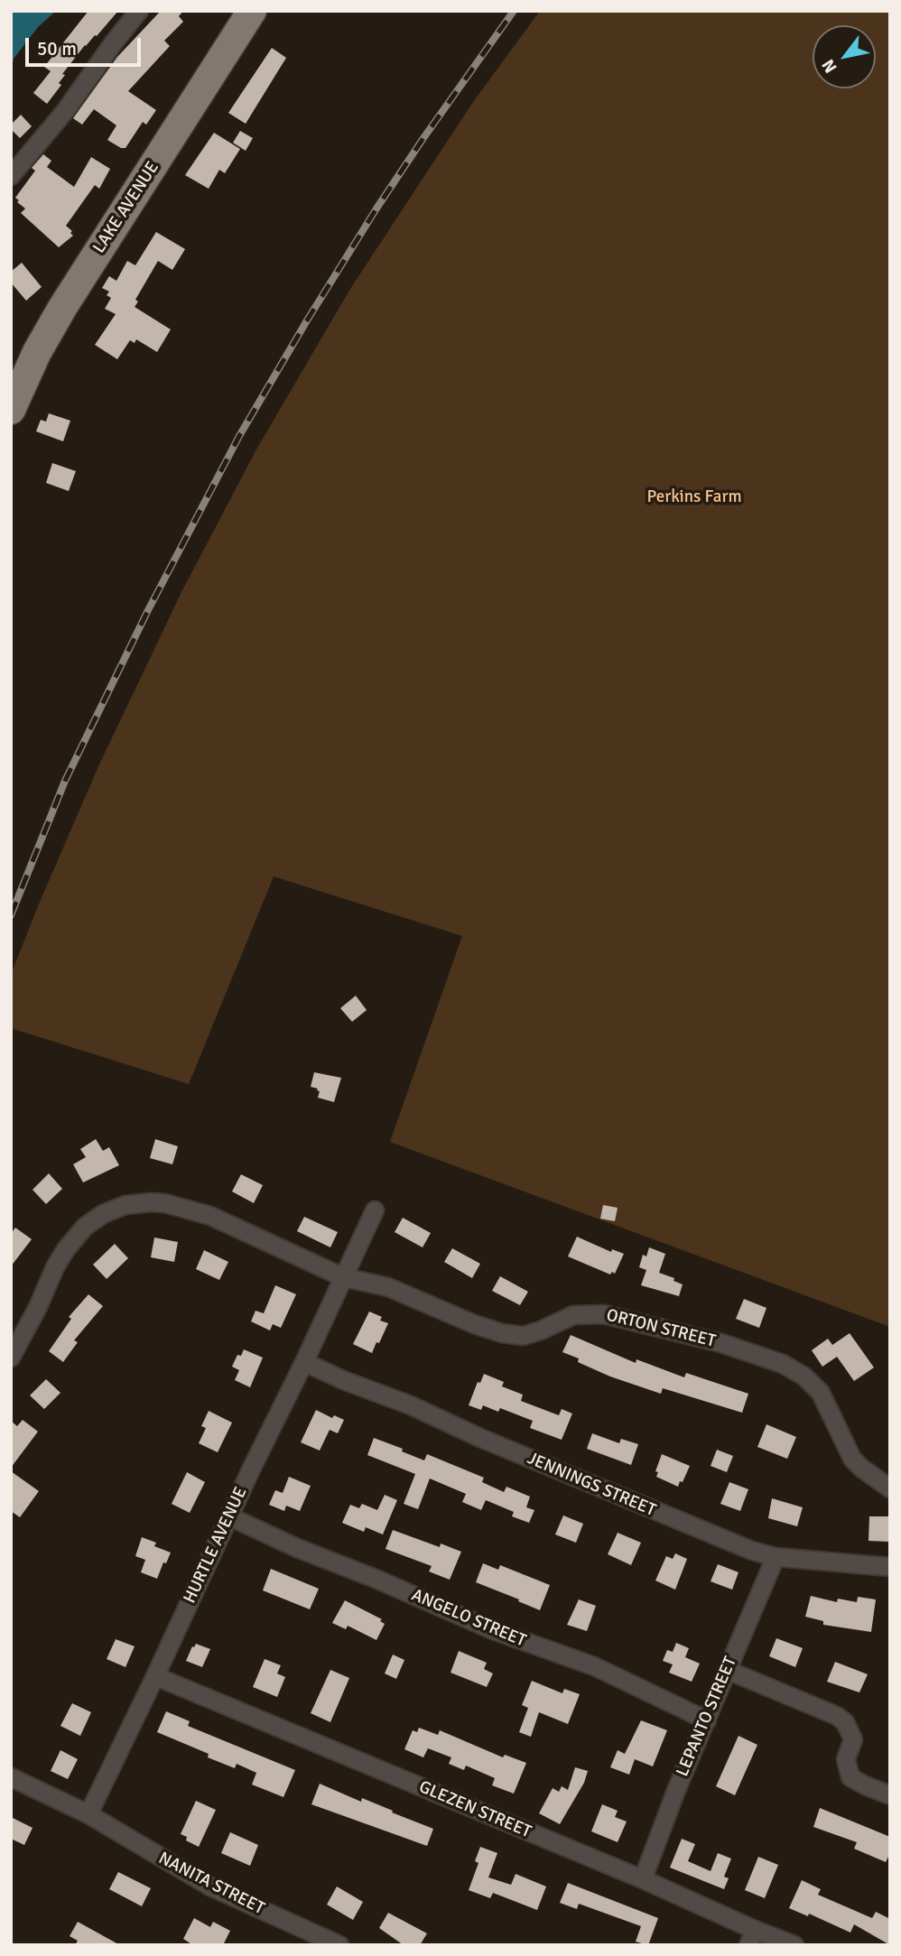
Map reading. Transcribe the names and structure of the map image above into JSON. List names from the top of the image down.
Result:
{
  "streets": {
    "main road": ["LAKE AVENUE"],
    "street": [
      "ORTON STREET",
      "JENNINGS STREET",
      "HURTLE AVENUE",
      "ANGELO STREET",
      "LEPANTO STREET",
      "GLEZEN STREET",
      "NANITA STREET"
    ]
  },
  "crossings": [
    ["ORTON STREET", "HURTLE AVENUE"],
    ["JENNINGS STREET", "HURTLE AVENUE"],
    ["JENNINGS STREET", "LEPANTO STREET"],
    ["HURTLE AVENUE", "ANGELO STREET"],
    ["HURTLE AVENUE", "GLEZEN STREET"],
    ["HURTLE AVENUE", "NANITA STREET"],
    ["ANGELO STREET", "LEPANTO STREET"],
    ["LEPANTO STREET", "GLEZEN STREET"]
  ],
  "parks": ["Perkins Farm"],
  "scale_bar": "50 m",
  "north": "bottom left"
}
